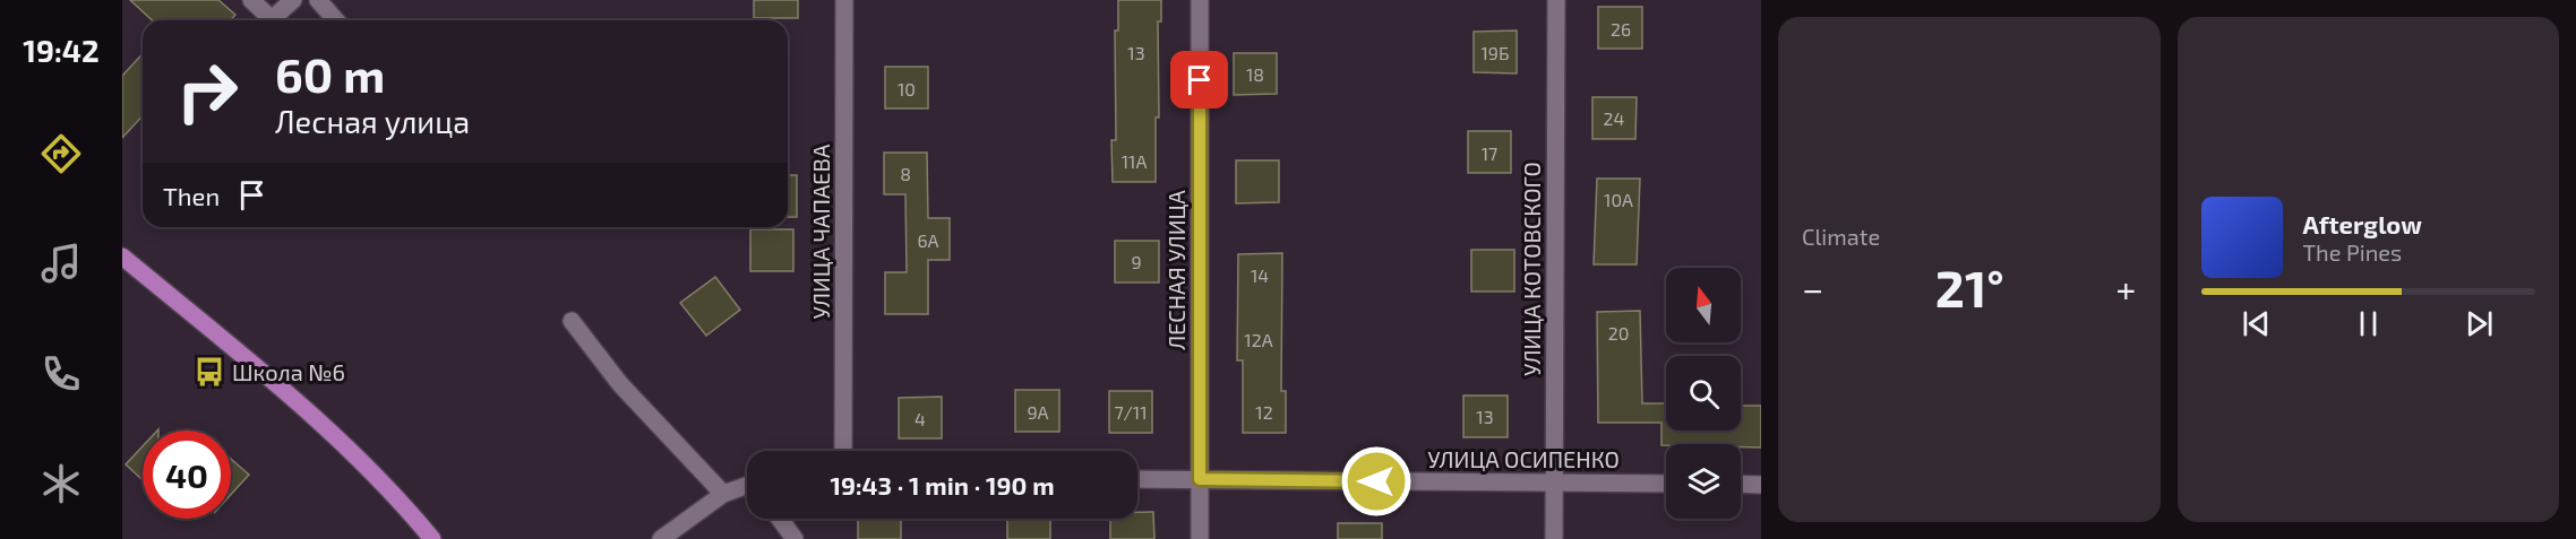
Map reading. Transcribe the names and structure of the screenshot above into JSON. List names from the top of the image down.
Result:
{
  "streets": {
    "street": [
      "УЛИЦА ЧАПАЕВА",
      "УЛИЦА КОТОВСКОГО",
      "ЛЕСНАЯ УЛИЦА",
      "УЛИЦА ОСИПЕНКО"
    ]
  },
  "crossings": [
    ["УЛИЦА КОТОВСКОГО", "УЛИЦА ОСИПЕНКО"],
    ["ЛЕСНАЯ УЛИЦА", "УЛИЦА ОСИПЕНКО"]
  ],
  "places": {
    "bus stop": ["Школа №6"]
  },
  "house_numbers": [
    "26",
    "13",
    "19Б",
    "18",
    "10",
    "24",
    "17",
    "11А",
    "8",
    "10А",
    "6А",
    "9",
    "14",
    "20",
    "12А",
    "9А",
    "7/11",
    "12",
    "13",
    "4"
  ],
  "north": "top",
  "page": {
    "tabs": "19:42",
    "tile": "Climate",
    "turn": ["60 m", "Лесная улица"],
    "then": "Then",
    "song": ["Afterglow", "The Pines"],
    "heat": ["−", "21°", "+"],
    "limit": "40",
    "trip": "19:43 · 1 min · 190 m"
  }
}
